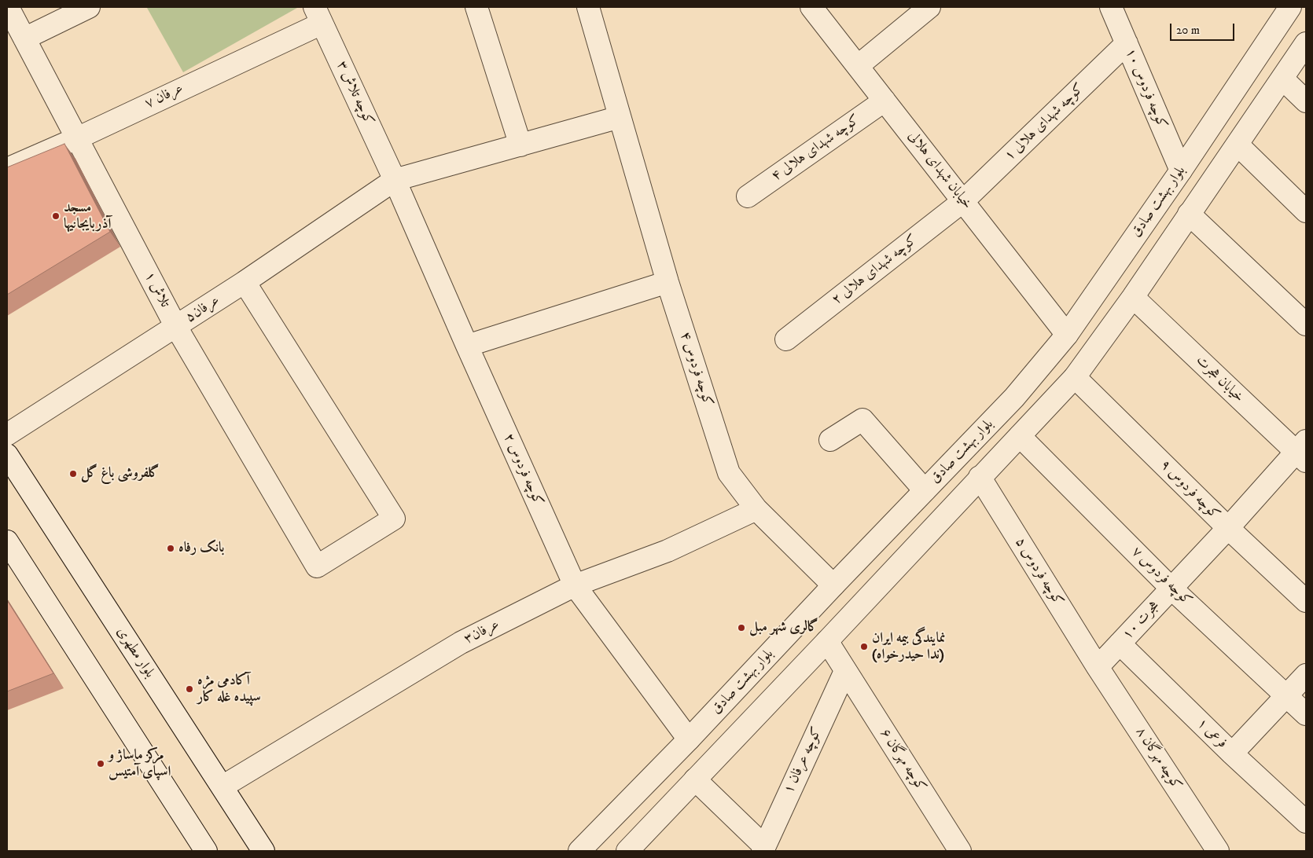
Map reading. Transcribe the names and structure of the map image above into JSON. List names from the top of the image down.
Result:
{
  "streets": {
    "street": [
      "کوچه فردوس ۱۰",
      "کوچه تلاش ۳",
      "عرفان ۷",
      "کوچه شهدای هلالی ۱",
      "کوچه شهدای هلالی ۴",
      "خیابان شهدای هلالی",
      "بلوار بهشت صادق",
      "کوچه شهدای هلالی ۲",
      "تلاش ۱",
      "عرفان۵",
      "کوچه فردوس ۴",
      "خیابان هجرت",
      "کوچه فردوس ۲",
      "کوچه فردوس ۹",
      "کوچه فردوس ۵",
      "کوچه فردوس ۷",
      "هجرت ۱۰",
      "عرفان۳",
      "بلوار مطهری",
      "فرعی ۱",
      "کوچه مهرگان ۸",
      "کوچه عرفان ۱",
      "کوچه مهرگان ۶"
    ]
  },
  "crossings": [
    ["کوچه فردوس ۱۰", "کوچه شهدای هلالی ۱"],
    ["کوچه فردوس ۱۰", "بلوار بهشت صادق"],
    ["کوچه تلاش ۳", "عرفان ۷"],
    ["کوچه تلاش ۳", "عرفان۵"],
    ["کوچه تلاش ۳", "کوچه فردوس ۲"],
    ["عرفان ۷", "تلاش ۱"],
    ["کوچه شهدای هلالی ۱", "خیابان شهدای هلالی"],
    ["کوچه شهدای هلالی ۱", "کوچه شهدای هلالی ۲"],
    ["کوچه شهدای هلالی ۴", "خیابان شهدای هلالی"],
    ["خیابان شهدای هلالی", "بلوار بهشت صادق"],
    ["خیابان شهدای هلالی", "کوچه شهدای هلالی ۲"],
    ["بلوار بهشت صادق", "کوچه فردوس ۴"],
    ["بلوار بهشت صادق", "کوچه فردوس ۲"],
    ["تلاش ۱", "عرفان۵"],
    ["عرفان۵", "کوچه فردوس ۴"],
    ["عرفان۵", "کوچه فردوس ۲"],
    ["کوچه فردوس ۴", "عرفان۳"],
    ["خیابان هجرت", "هجرت ۱۰"],
    ["کوچه فردوس ۲", "عرفان۳"],
    ["کوچه فردوس ۹", "هجرت ۱۰"],
    ["کوچه فردوس ۵", "هجرت ۱۰"],
    ["کوچه فردوس ۵", "کوچه مهرگان ۸"],
    ["کوچه فردوس ۷", "هجرت ۱۰"],
    ["هجرت ۱۰", "فرعی ۱"],
    ["هجرت ۱۰", "کوچه مهرگان ۸"],
    ["عرفان۳", "بلوار مطهری"],
    ["کوچه عرفان ۱", "کوچه مهرگان ۶"]
  ],
  "places": [
    "مسجد آذربایجانیها",
    "گلفروشی باغ گل",
    "بانک رفاه",
    "گالری شهر مبل",
    "نمایندگی بیمه ایران (ندا حیدرخواه)",
    "آکادمی مژه سپیده غله کار",
    "مرکز ماساژ و اسپای آمتیس"
  ],
  "scale_bar": "20 m"
}
